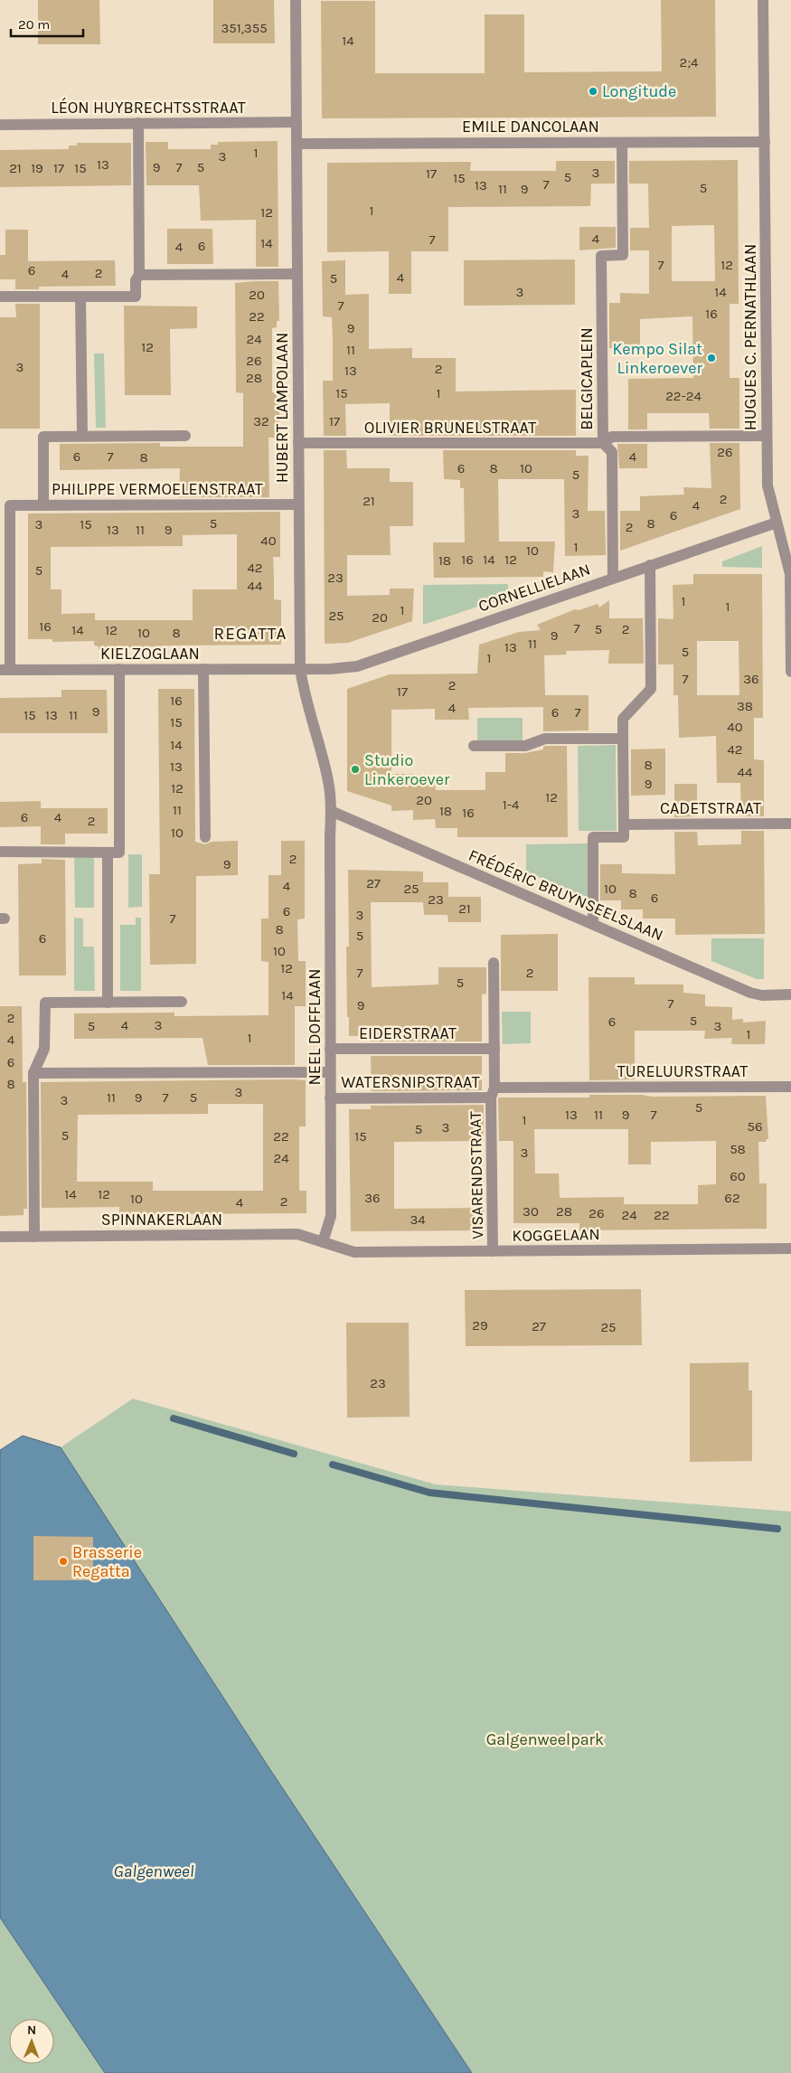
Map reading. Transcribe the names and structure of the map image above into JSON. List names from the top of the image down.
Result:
{
  "streets": {
    "street": [
      "LÉON HUYBRECHTSSTRAAT",
      "EMILE DANCOLAAN",
      "HUGUES C. PERNATHLAAN",
      "BELGICAPLEIN",
      "HUBERT LAMPOLAAN",
      "OLIVIER BRUNELSTRAAT",
      "PHILIPPE VERMOELENSTRAAT",
      "CORNELLIELAAN",
      "KIELZOGLAAN",
      "CADETSTRAAT",
      "FRÉDÉRIC BRUYNSEELSLAAN",
      "NEEL DOFFLAAN",
      "EIDERSTRAAT",
      "TURELUURSTRAAT",
      "WATERSNIPSTRAAT",
      "VISARENDSTRAAT",
      "SPINNAKERLAAN",
      "KOGGELAAN"
    ]
  },
  "crossings": [
    ["LÉON HUYBRECHTSSTRAAT", "HUBERT LAMPOLAAN"],
    ["EMILE DANCOLAAN", "HUGUES C. PERNATHLAAN"],
    ["EMILE DANCOLAAN", "BELGICAPLEIN"],
    ["EMILE DANCOLAAN", "HUBERT LAMPOLAAN"],
    ["HUGUES C. PERNATHLAAN", "OLIVIER BRUNELSTRAAT"],
    ["HUGUES C. PERNATHLAAN", "CORNELLIELAAN"],
    ["BELGICAPLEIN", "OLIVIER BRUNELSTRAAT"],
    ["HUBERT LAMPOLAAN", "OLIVIER BRUNELSTRAAT"],
    ["HUBERT LAMPOLAAN", "PHILIPPE VERMOELENSTRAAT"],
    ["HUBERT LAMPOLAAN", "CORNELLIELAAN"],
    ["HUBERT LAMPOLAAN", "KIELZOGLAAN"],
    ["HUBERT LAMPOLAAN", "FRÉDÉRIC BRUYNSEELSLAAN"],
    ["HUBERT LAMPOLAAN", "NEEL DOFFLAAN"],
    ["PHILIPPE VERMOELENSTRAAT", "KIELZOGLAAN"],
    ["CORNELLIELAAN", "KIELZOGLAAN"],
    ["FRÉDÉRIC BRUYNSEELSLAAN", "NEEL DOFFLAAN"],
    ["NEEL DOFFLAAN", "EIDERSTRAAT"],
    ["NEEL DOFFLAAN", "WATERSNIPSTRAAT"],
    ["NEEL DOFFLAAN", "SPINNAKERLAAN"],
    ["NEEL DOFFLAAN", "KOGGELAAN"],
    ["EIDERSTRAAT", "VISARENDSTRAAT"],
    ["TURELUURSTRAAT", "WATERSNIPSTRAAT"],
    ["TURELUURSTRAAT", "VISARENDSTRAAT"],
    ["WATERSNIPSTRAAT", "VISARENDSTRAAT"],
    ["VISARENDSTRAAT", "KOGGELAAN"],
    ["SPINNAKERLAAN", "KOGGELAAN"]
  ],
  "districts": ["REGATTA"],
  "water": ["Galgenweel"],
  "parks": ["Galgenweelpark"],
  "places": [
    "Longitude",
    "Kempo Silat Linkeroever",
    "Studio Linkeroever",
    "Brasserie Regatta"
  ],
  "house_numbers": [
    "351,355",
    "14",
    "2;4",
    "1",
    "3",
    "13",
    "9",
    "7",
    "5",
    "21",
    "19",
    "17",
    "15",
    "3",
    "17",
    "5",
    "15",
    "7",
    "13",
    "5",
    "11",
    "9",
    "1",
    "12",
    "4",
    "7",
    "14",
    "6",
    "4",
    "7",
    "12",
    "6",
    "2",
    "4",
    "4",
    "5",
    "3",
    "14",
    "20",
    "7",
    "16",
    "22",
    "9",
    "24",
    "12",
    "11",
    "26",
    "3",
    "2",
    "13",
    "28",
    "15",
    "1",
    "22-24",
    "32",
    "17",
    "26",
    "6",
    "7",
    "4",
    "8",
    "6",
    "8",
    "10",
    "5",
    "2",
    "21",
    "4",
    "3",
    "6",
    "5",
    "8",
    "3",
    "15",
    "2",
    "13",
    "11",
    "9",
    "40",
    "1",
    "10",
    "16",
    "14",
    "12",
    "18",
    "42",
    "5",
    "23",
    "44",
    "1",
    "1",
    "1",
    "25",
    "20",
    "16",
    "7",
    "5",
    "2",
    "14",
    "12",
    "10",
    "8",
    "9",
    "11",
    "13",
    "5",
    "1",
    "7",
    "36",
    "2",
    "17",
    "16",
    "38",
    "4",
    "9",
    "6",
    "7",
    "15",
    "13",
    "11",
    "15",
    "40",
    "14",
    "42",
    "8",
    "13",
    "44",
    "9",
    "12",
    "12",
    "20",
    "1-4",
    "11",
    "18",
    "16",
    "6",
    "4",
    "2",
    "10",
    "2",
    "9",
    "27",
    "4",
    "25",
    "10",
    "8",
    "6",
    "23",
    "21",
    "6",
    "3",
    "7",
    "8",
    "5",
    "6",
    "10",
    "12",
    "7",
    "2",
    "5",
    "14",
    "7",
    "9",
    "2",
    "5",
    "6",
    "4",
    "3",
    "5",
    "3",
    "1",
    "1",
    "4",
    "6",
    "8",
    "3",
    "11",
    "9",
    "7",
    "5",
    "3",
    "5",
    "13",
    "11",
    "9",
    "7",
    "1",
    "56",
    "3",
    "5",
    "5",
    "22",
    "15",
    "58",
    "3",
    "24",
    "60",
    "14",
    "12",
    "36",
    "62",
    "10",
    "2",
    "4",
    "30",
    "28",
    "26",
    "24",
    "22",
    "34",
    "29",
    "27",
    "25",
    "23"
  ],
  "scale_bar": "20 m",
  "north": "top"
}
